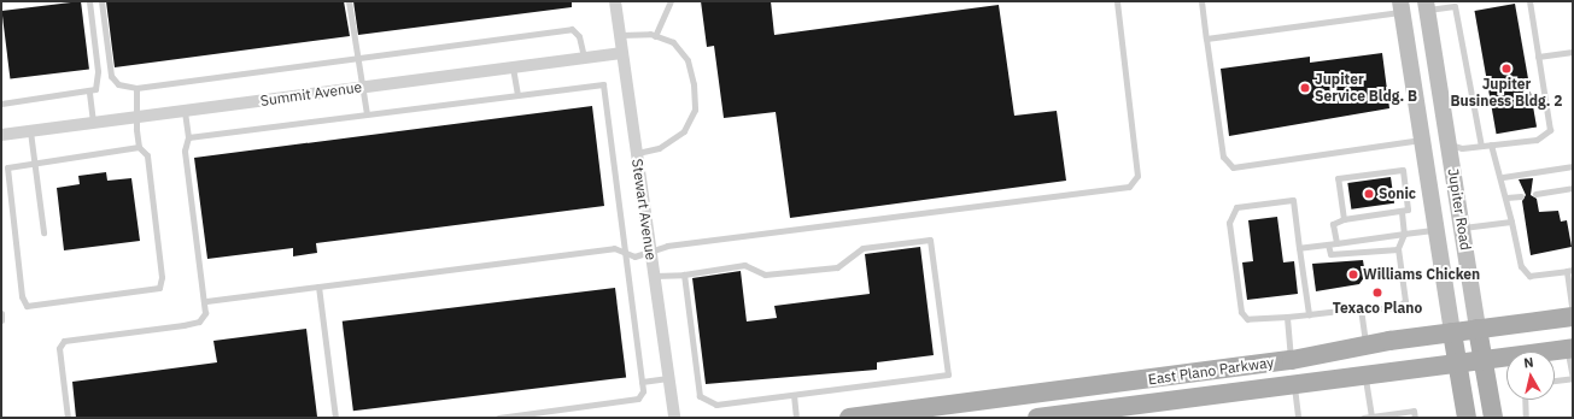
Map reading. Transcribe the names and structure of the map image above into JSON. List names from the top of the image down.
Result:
{
  "streets": {
    "main road": ["Jupiter Road", "East Plano Parkway"],
    "street": ["Summit Avenue", "Stewart Avenue"]
  },
  "crossings": [
    ["Summit Avenue", "Stewart Avenue"],
    ["Jupiter Road", "East Plano Parkway"]
  ],
  "places": [
    "Jupiter Business Bldg. 2",
    "Jupiter Service Bldg. B",
    "Sonic",
    "Williams Chicken",
    "Texaco Plano"
  ],
  "north": "top"
}
